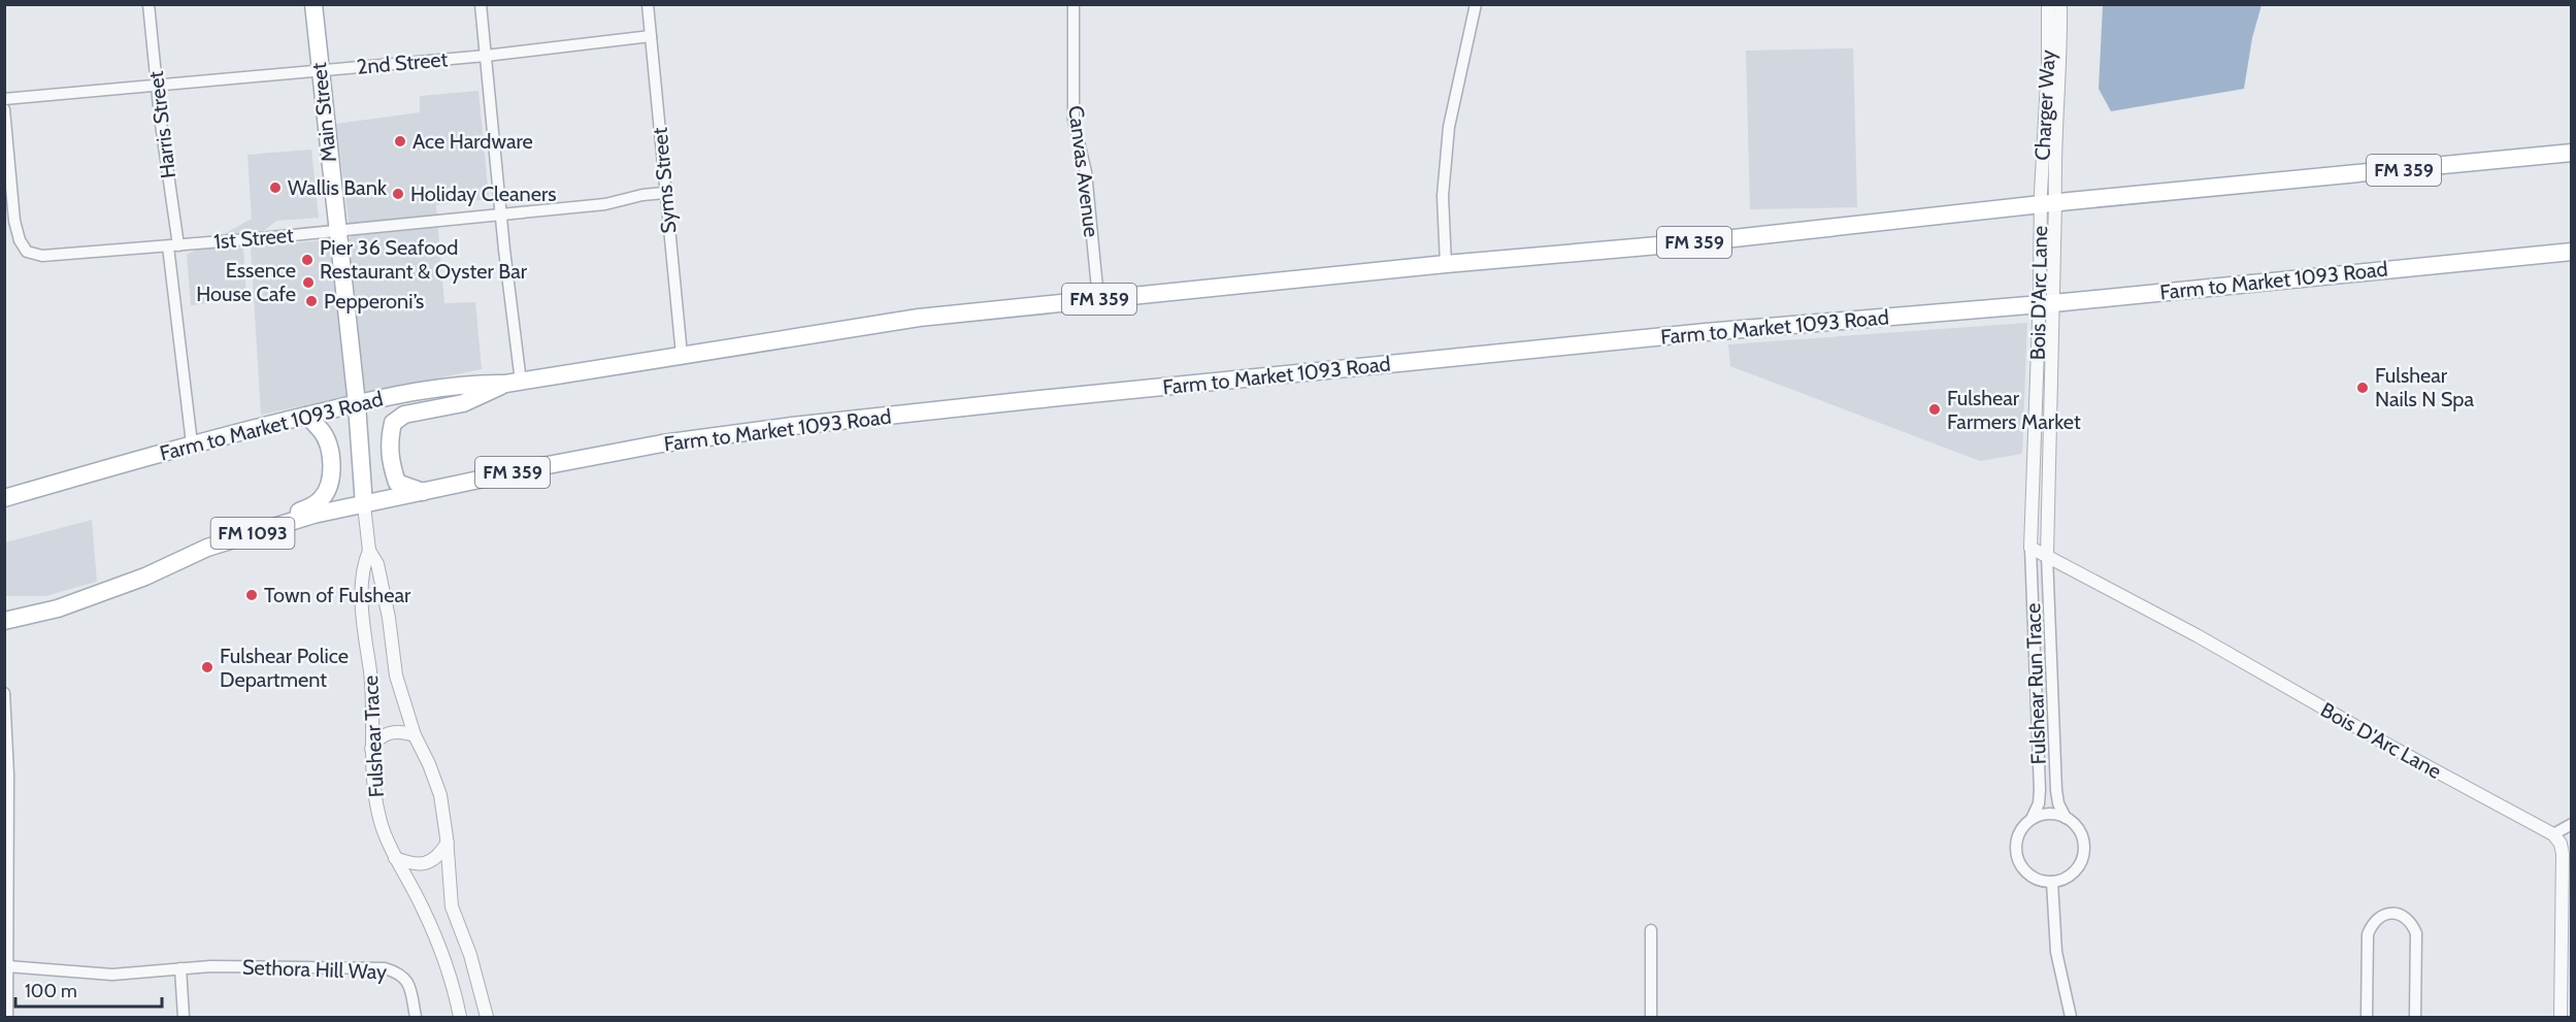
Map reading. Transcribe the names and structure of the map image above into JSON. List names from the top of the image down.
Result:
{
  "streets": {
    "main road": [
      "Main Street",
      "FM 359",
      "Farm to Market 1093 Road",
      "FM 1093",
      "Fulshear Trace"
    ],
    "street": [
      "2nd Street",
      "Charger Way",
      "Harris Street",
      "Canvas Avenue",
      "Syms Street",
      "1st Street",
      "Bois D'Arc Lane",
      "Fulshear Run Trace",
      "Sethora Hill Way"
    ]
  },
  "crossings": [
    ["2nd Street", "Main Street"],
    ["2nd Street", "Harris Street"],
    ["2nd Street", "Syms Street"],
    ["Charger Way", "Farm to Market 1093 Road"],
    ["Charger Way", "Bois D'Arc Lane"],
    ["Main Street", "1st Street"],
    ["Main Street", "Farm to Market 1093 Road"],
    ["Main Street", "Fulshear Trace"],
    ["Harris Street", "1st Street"],
    ["Harris Street", "Farm to Market 1093 Road"],
    ["Canvas Avenue", "Farm to Market 1093 Road"],
    ["Syms Street", "1st Street"],
    ["Syms Street", "Farm to Market 1093 Road"],
    ["Farm to Market 1093 Road", "Bois D'Arc Lane"],
    ["Farm to Market 1093 Road", "Fulshear Trace"],
    ["Bois D'Arc Lane", "Fulshear Run Trace"]
  ],
  "places": [
    "Ace Hardware",
    "Wallis Bank",
    "Holiday Cleaners",
    "Pier 36 Seafood Restaurant & Oyster Bar",
    "Essence House Cafe",
    "Pepperoni’s",
    "Fulshear Nails N Spa",
    "Fulshear Farmers Market",
    "Town of Fulshear",
    "Fulshear Police Department"
  ],
  "scale_bar": "100 m"
}
